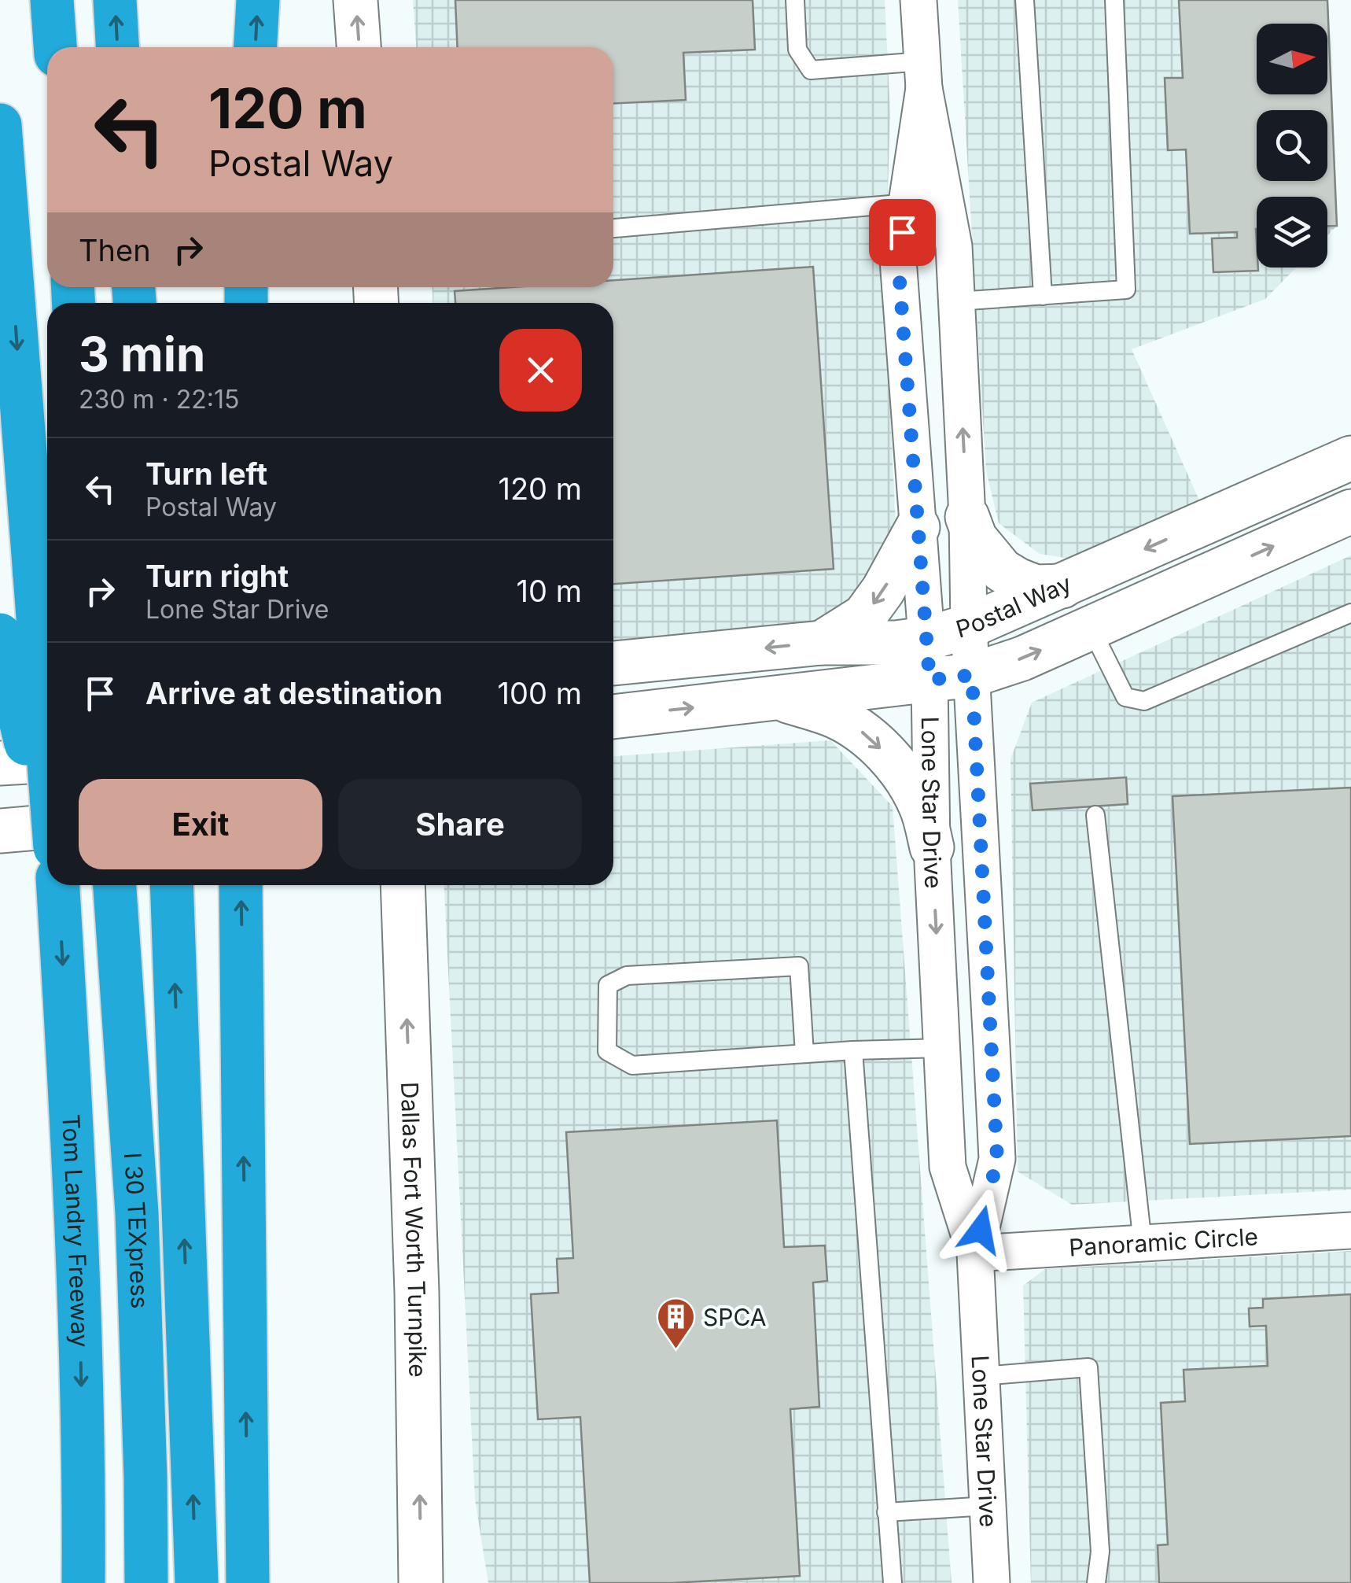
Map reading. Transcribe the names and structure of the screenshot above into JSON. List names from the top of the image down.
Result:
{
  "streets": {
    "highway": ["Tom Landry Freeway", "I 30 TEXpress"],
    "street": [
      "Postal Way",
      "Lone Star Drive",
      "Dallas Fort Worth Turnpike",
      "Panoramic Circle"
    ]
  },
  "crossings": [
    ["Postal Way", "Lone Star Drive"],
    ["Lone Star Drive", "Panoramic Circle"]
  ],
  "one_way": ["Dallas Fort Worth Turnpike"],
  "places": {
    "building": ["SPCA"]
  },
  "north": "right",
  "page": {
    "turn": ["120 m", "Postal Way"],
    "then": "Then",
    "heading": ["3 min", "230 m · 22:15"],
    "list": [
      {
        "name": "Turn left",
        "note": "Postal Way",
        "value": "120 m"
      },
      {
        "name": "Turn right",
        "note": "Lone Star Drive",
        "value": "10 m"
      },
      {
        "name": "Arrive at destination",
        "value": "100 m"
      }
    ],
    "buttons": ["Exit", "Share"]
  }
}
